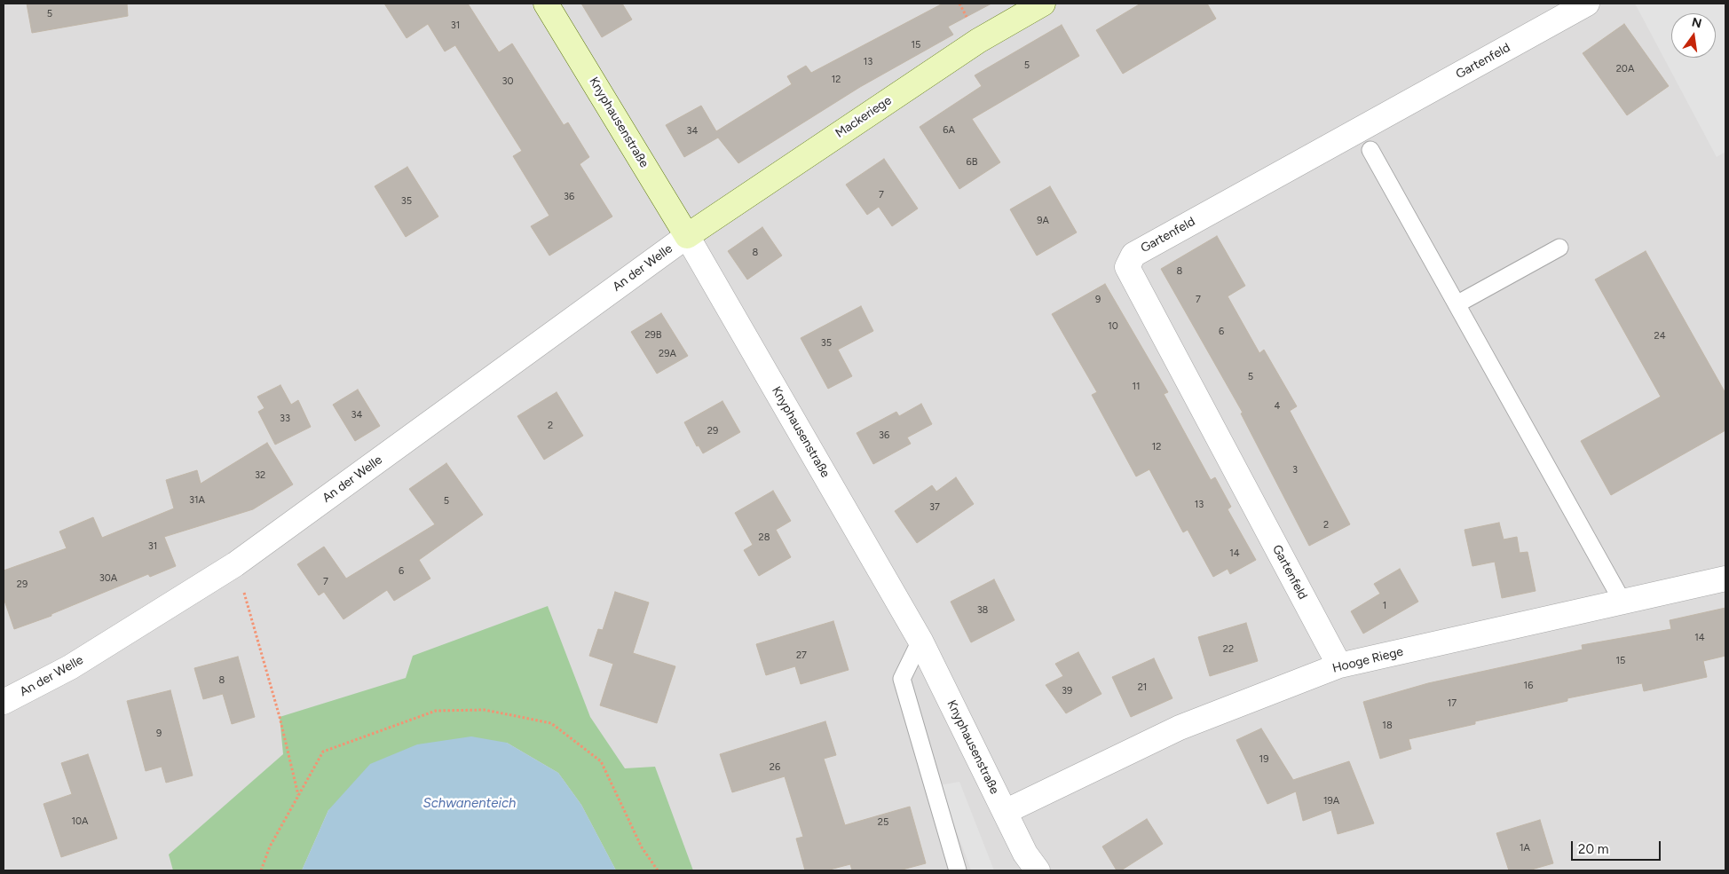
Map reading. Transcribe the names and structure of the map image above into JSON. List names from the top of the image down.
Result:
{
  "streets": {
    "main road": ["Mackeriege", "Knyphausenstraße"],
    "street": ["Gartenfeld", "An der Welle", "Hooge Riege"]
  },
  "crossings": [
    ["Gartenfeld", "Hooge Riege"],
    ["Mackeriege", "Knyphausenstraße"],
    ["Mackeriege", "An der Welle"],
    ["Knyphausenstraße", "An der Welle"],
    ["Knyphausenstraße", "Hooge Riege"]
  ],
  "water": ["Schwanenteich"],
  "house_numbers": [
    "5",
    "31",
    "15",
    "13",
    "5",
    "20A",
    "12",
    "30",
    "6A",
    "34",
    "6B",
    "7",
    "36",
    "35",
    "9A",
    "8",
    "8",
    "9",
    "7",
    "10",
    "6",
    "29B",
    "24",
    "35",
    "29A",
    "5",
    "11",
    "4",
    "34",
    "33",
    "2",
    "29",
    "36",
    "12",
    "3",
    "32",
    "31A",
    "5",
    "13",
    "37",
    "2",
    "28",
    "31",
    "14",
    "6",
    "30A",
    "7",
    "29",
    "1",
    "38",
    "14",
    "22",
    "27",
    "15",
    "8",
    "16",
    "21",
    "39",
    "17",
    "18",
    "9",
    "19",
    "26",
    "19A",
    "10A",
    "25",
    "1A"
  ],
  "scale_bar": "20 m",
  "north": "top"
}
